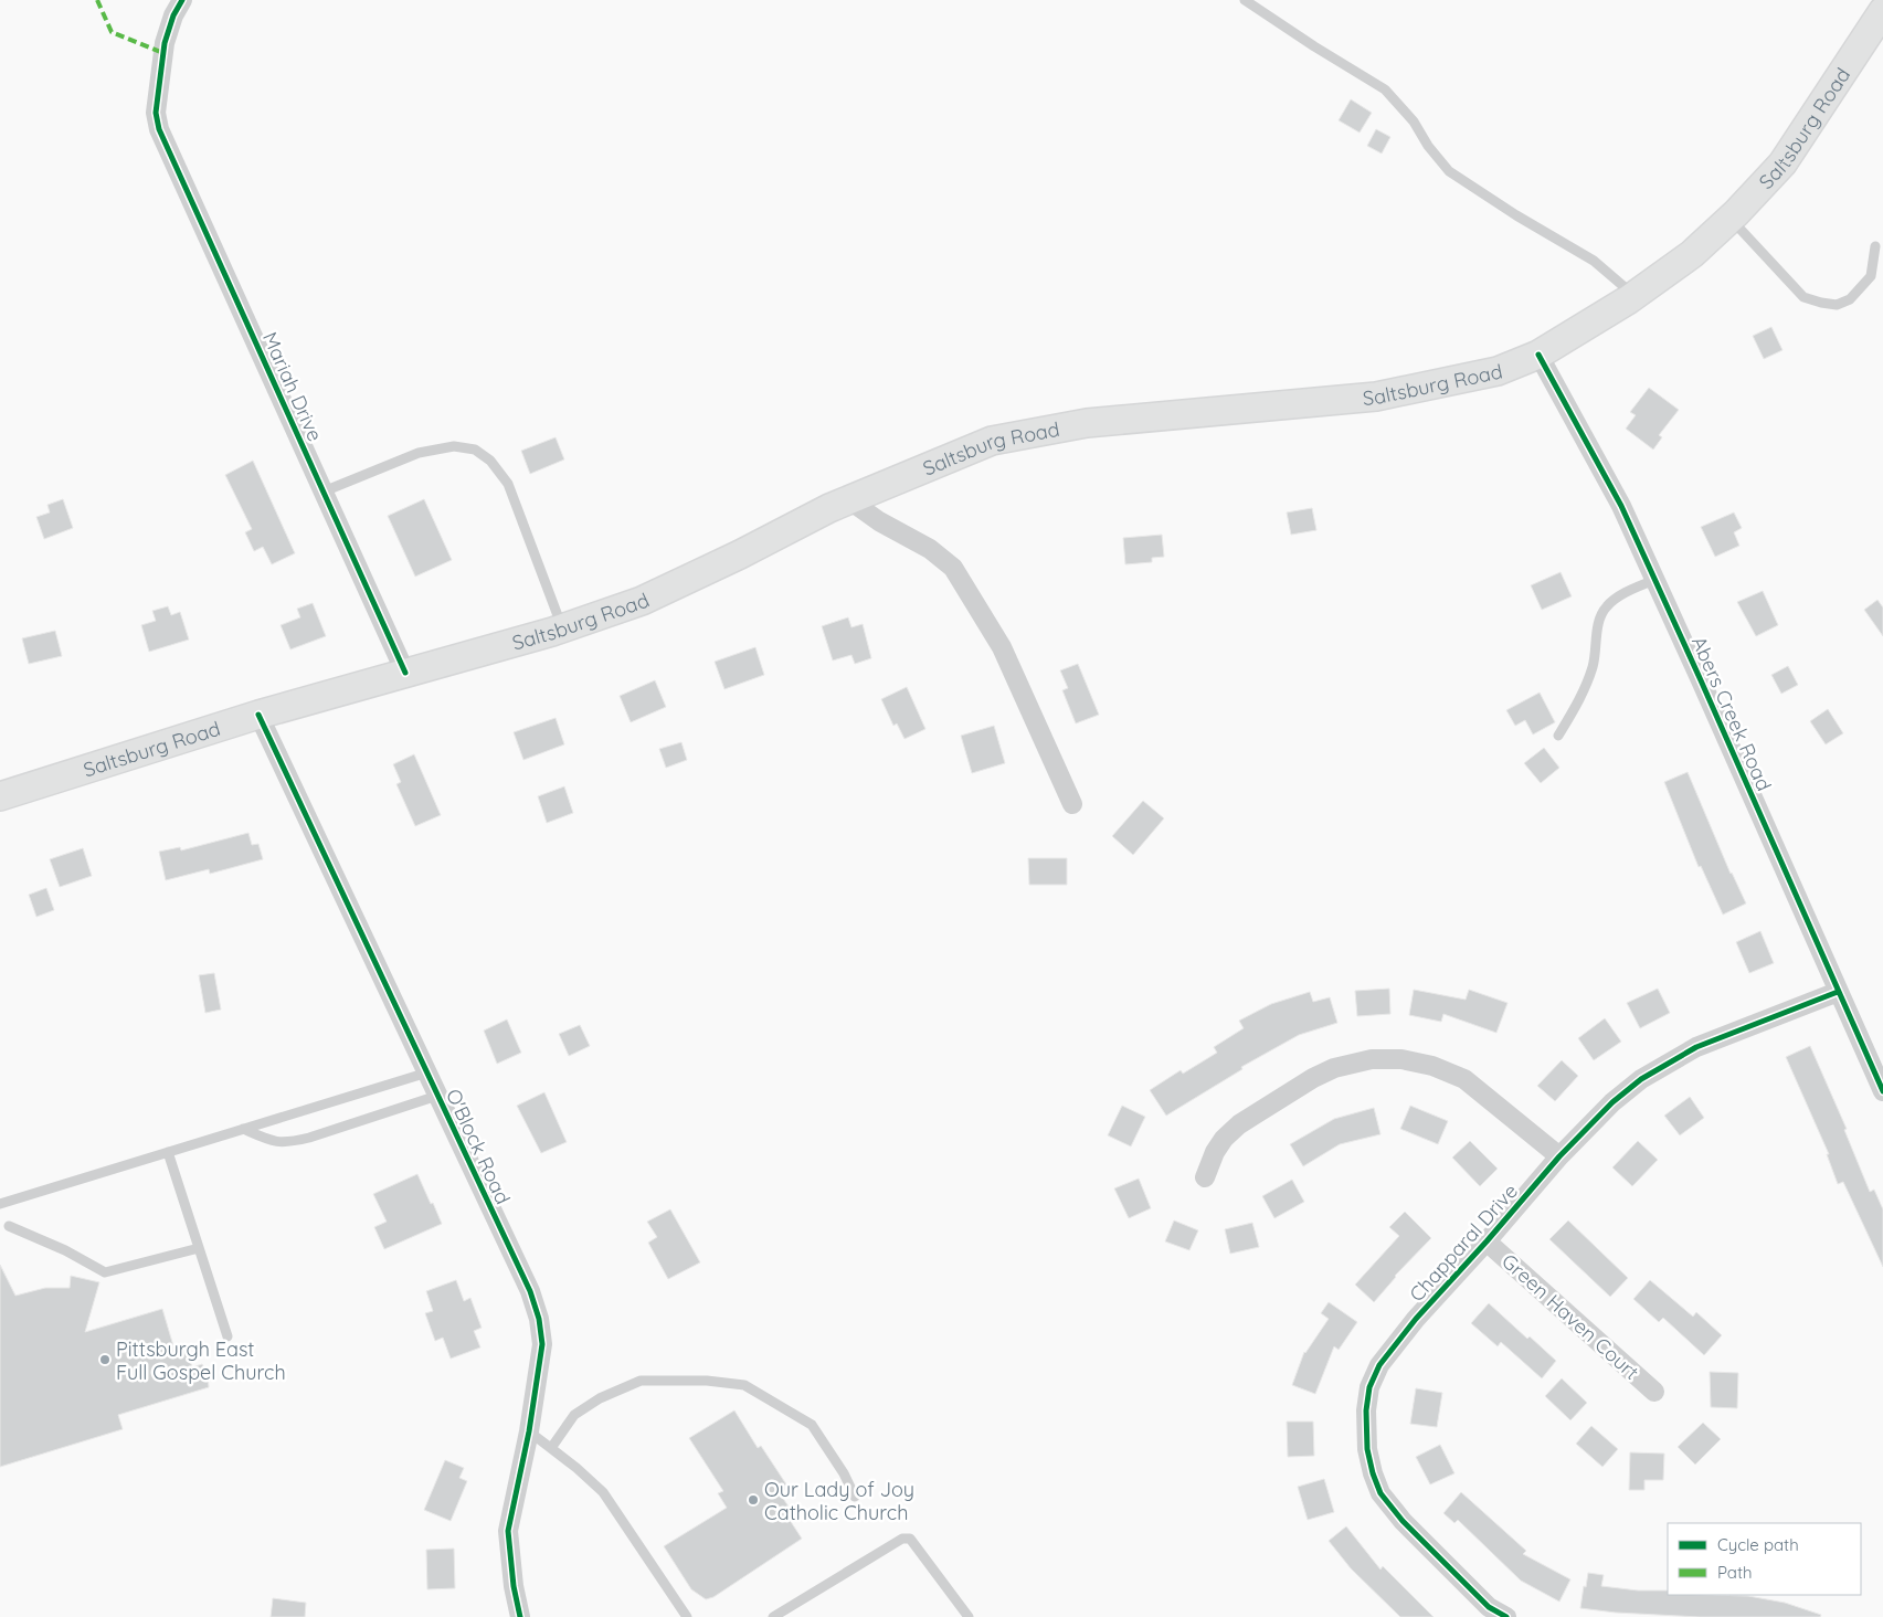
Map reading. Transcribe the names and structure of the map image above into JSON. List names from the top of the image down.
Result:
{
  "streets": {
    "main road": ["Saltsburg Road"],
    "street": [
      "Mariah Drive",
      "Abers Creek Road",
      "O'Block Road",
      "Chapparal Drive",
      "Green Haven Court"
    ]
  },
  "crossings": [
    ["Saltsburg Road", "Mariah Drive"],
    ["Saltsburg Road", "Abers Creek Road"],
    ["Saltsburg Road", "O'Block Road"],
    ["Abers Creek Road", "Chapparal Drive"],
    ["Chapparal Drive", "Green Haven Court"]
  ],
  "places": ["Pittsburgh East Full Gospel Church", "Our Lady of Joy Catholic Church"],
  "legend": ["Cycle path", "Path"]
}
